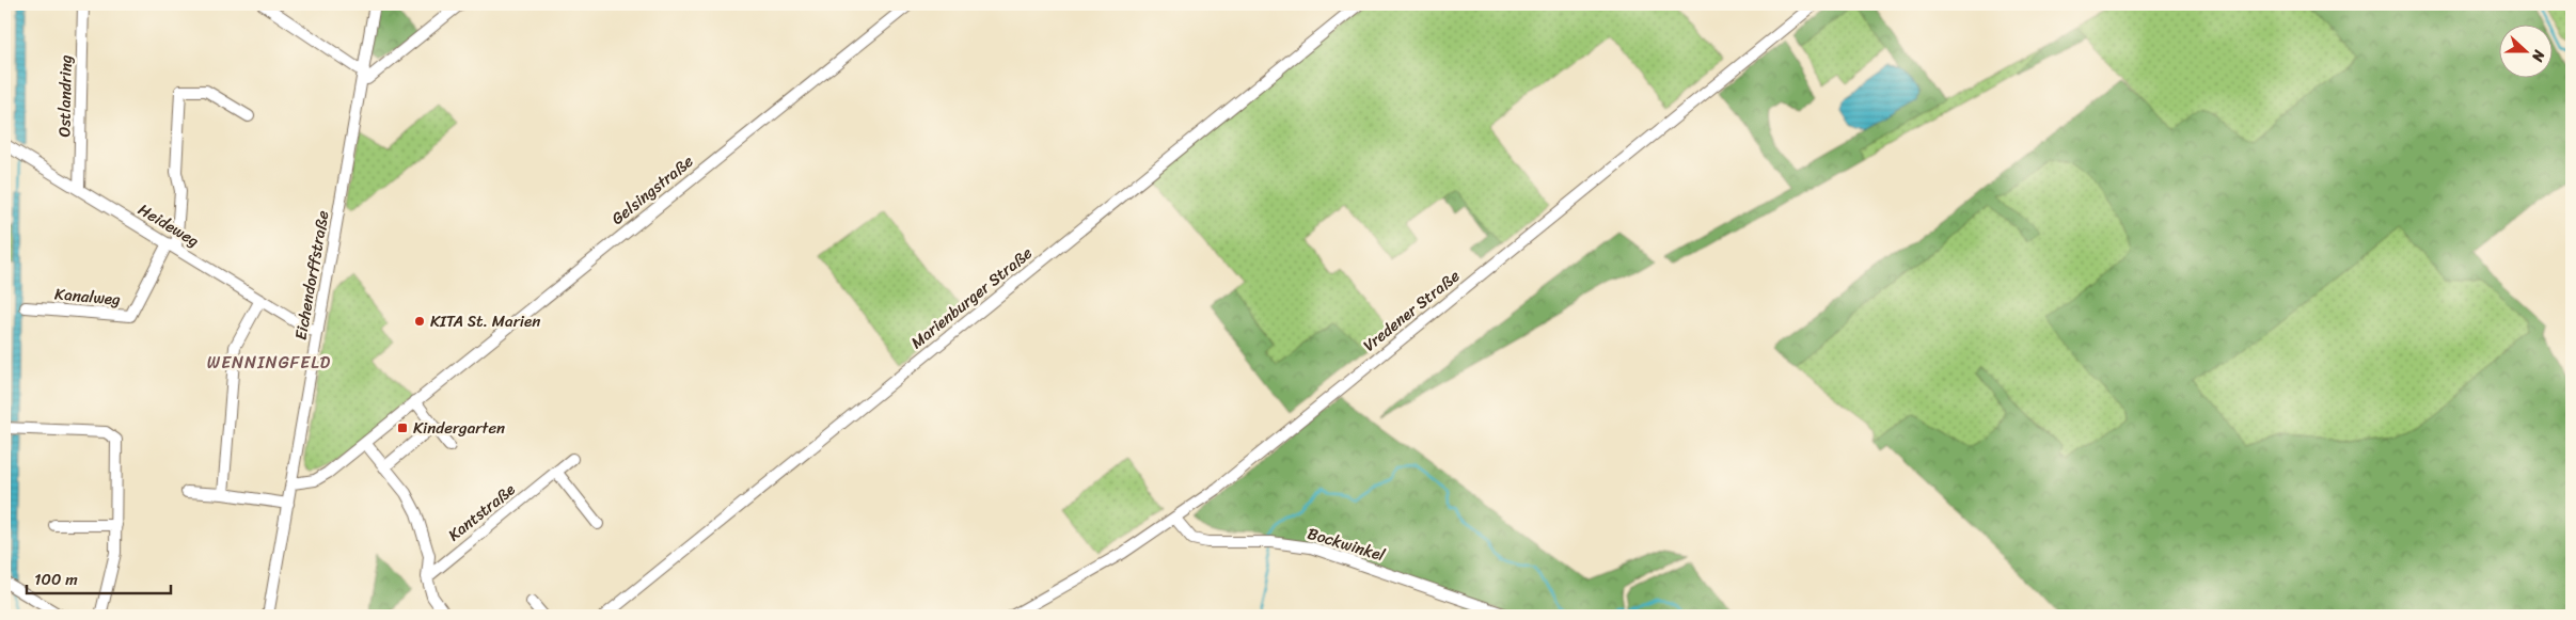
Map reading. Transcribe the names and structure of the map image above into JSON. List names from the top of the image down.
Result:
{
  "streets": {
    "street": [
      "Ostlandring",
      "Gelsingstraße",
      "Heideweg",
      "Eichendorffstraße",
      "Kanalweg",
      "Marienburger Straße",
      "Vredener Straße",
      "Kantstraße",
      "Bockwinkel"
    ]
  },
  "crossings": [
    ["Ostlandring", "Heideweg"],
    ["Gelsingstraße", "Eichendorffstraße"],
    ["Heideweg", "Eichendorffstraße"],
    ["Heideweg", "Kanalweg"],
    ["Vredener Straße", "Bockwinkel"]
  ],
  "districts": ["WENNINGFELD"],
  "places": {
    "other": ["KITA St. Marien"],
    "transit": ["Kindergarten"]
  },
  "scale_bar": "100 m",
  "north": "right"
}
